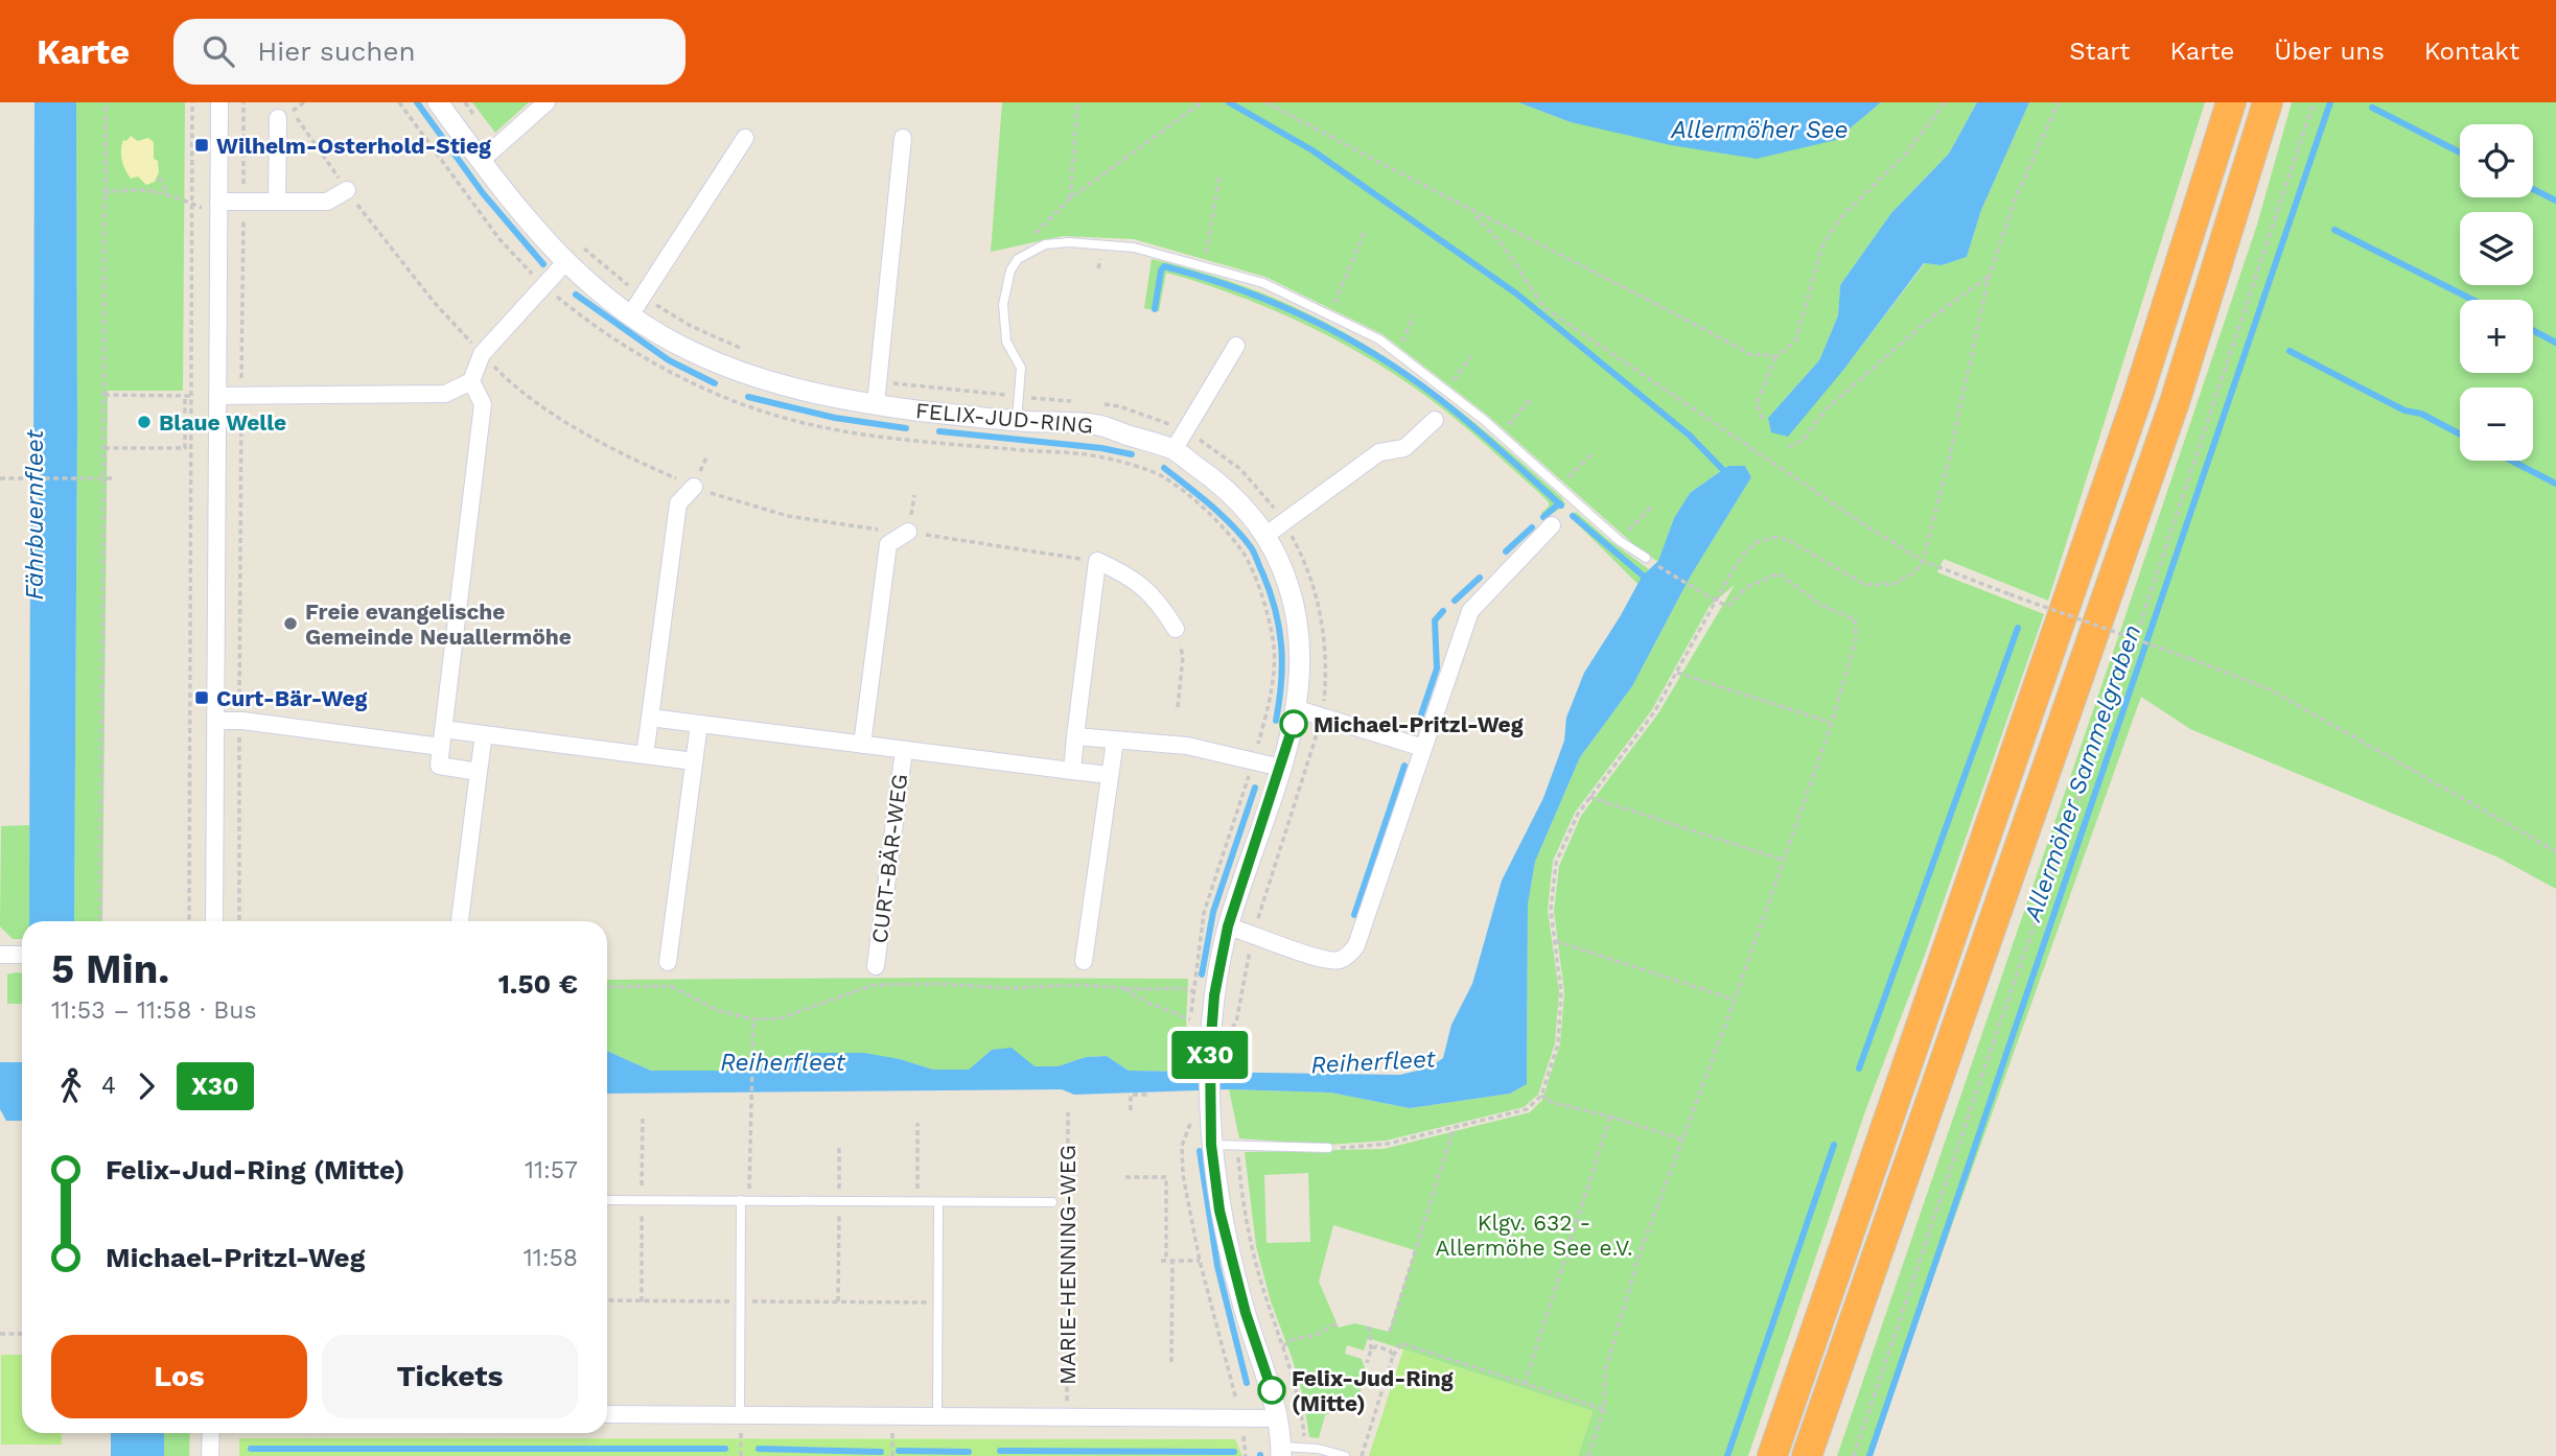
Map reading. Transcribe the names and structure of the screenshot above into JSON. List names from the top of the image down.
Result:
{
  "streets": {
    "street": ["FELIX-JUD-RING", "CURT-BÄR-WEG", "MARIE-HENNING-WEG"]
  },
  "crossings": [
    ["FELIX-JUD-RING", "MARIE-HENNING-WEG"]
  ],
  "water": [
    "Allermöher See",
    "Fährbuernfleet",
    "Allermöher Sammelgraben",
    "Reiherfleet"
  ],
  "parks": ["Klgv. 632 - Allermöhe See e.V."],
  "places": {
    "transit": ["Wilhelm-Osterhold-Stieg", "Curt-Bär-Weg"],
    "other": [
      "Blaue Welle",
      "Freie evangelische Gemeinde Neuallermöhe",
      "Michael-Pritzl-Weg",
      "Felix-Jud-Ring (Mitte)"
    ]
  },
  "lines": ["bus line X30"],
  "page": {
    "header": "Karte",
    "search": "Hier suchen",
    "nav": [
      "Start",
      "Karte",
      "Über uns",
      "Kontakt"
    ],
    "on_map": "X30",
    "map_buttons": ["+", "−"],
    "heading": ["5 Min.", "11:53 – 11:58 · Bus", "1.50 €"],
    "legs": ["4", "X30"],
    "list": [
      {
        "name": "Felix-Jud-Ring (Mitte)",
        "value": "11:57"
      },
      {
        "name": "Michael-Pritzl-Weg",
        "value": "11:58"
      }
    ],
    "buttons": ["Los", "Tickets"]
  }
}
